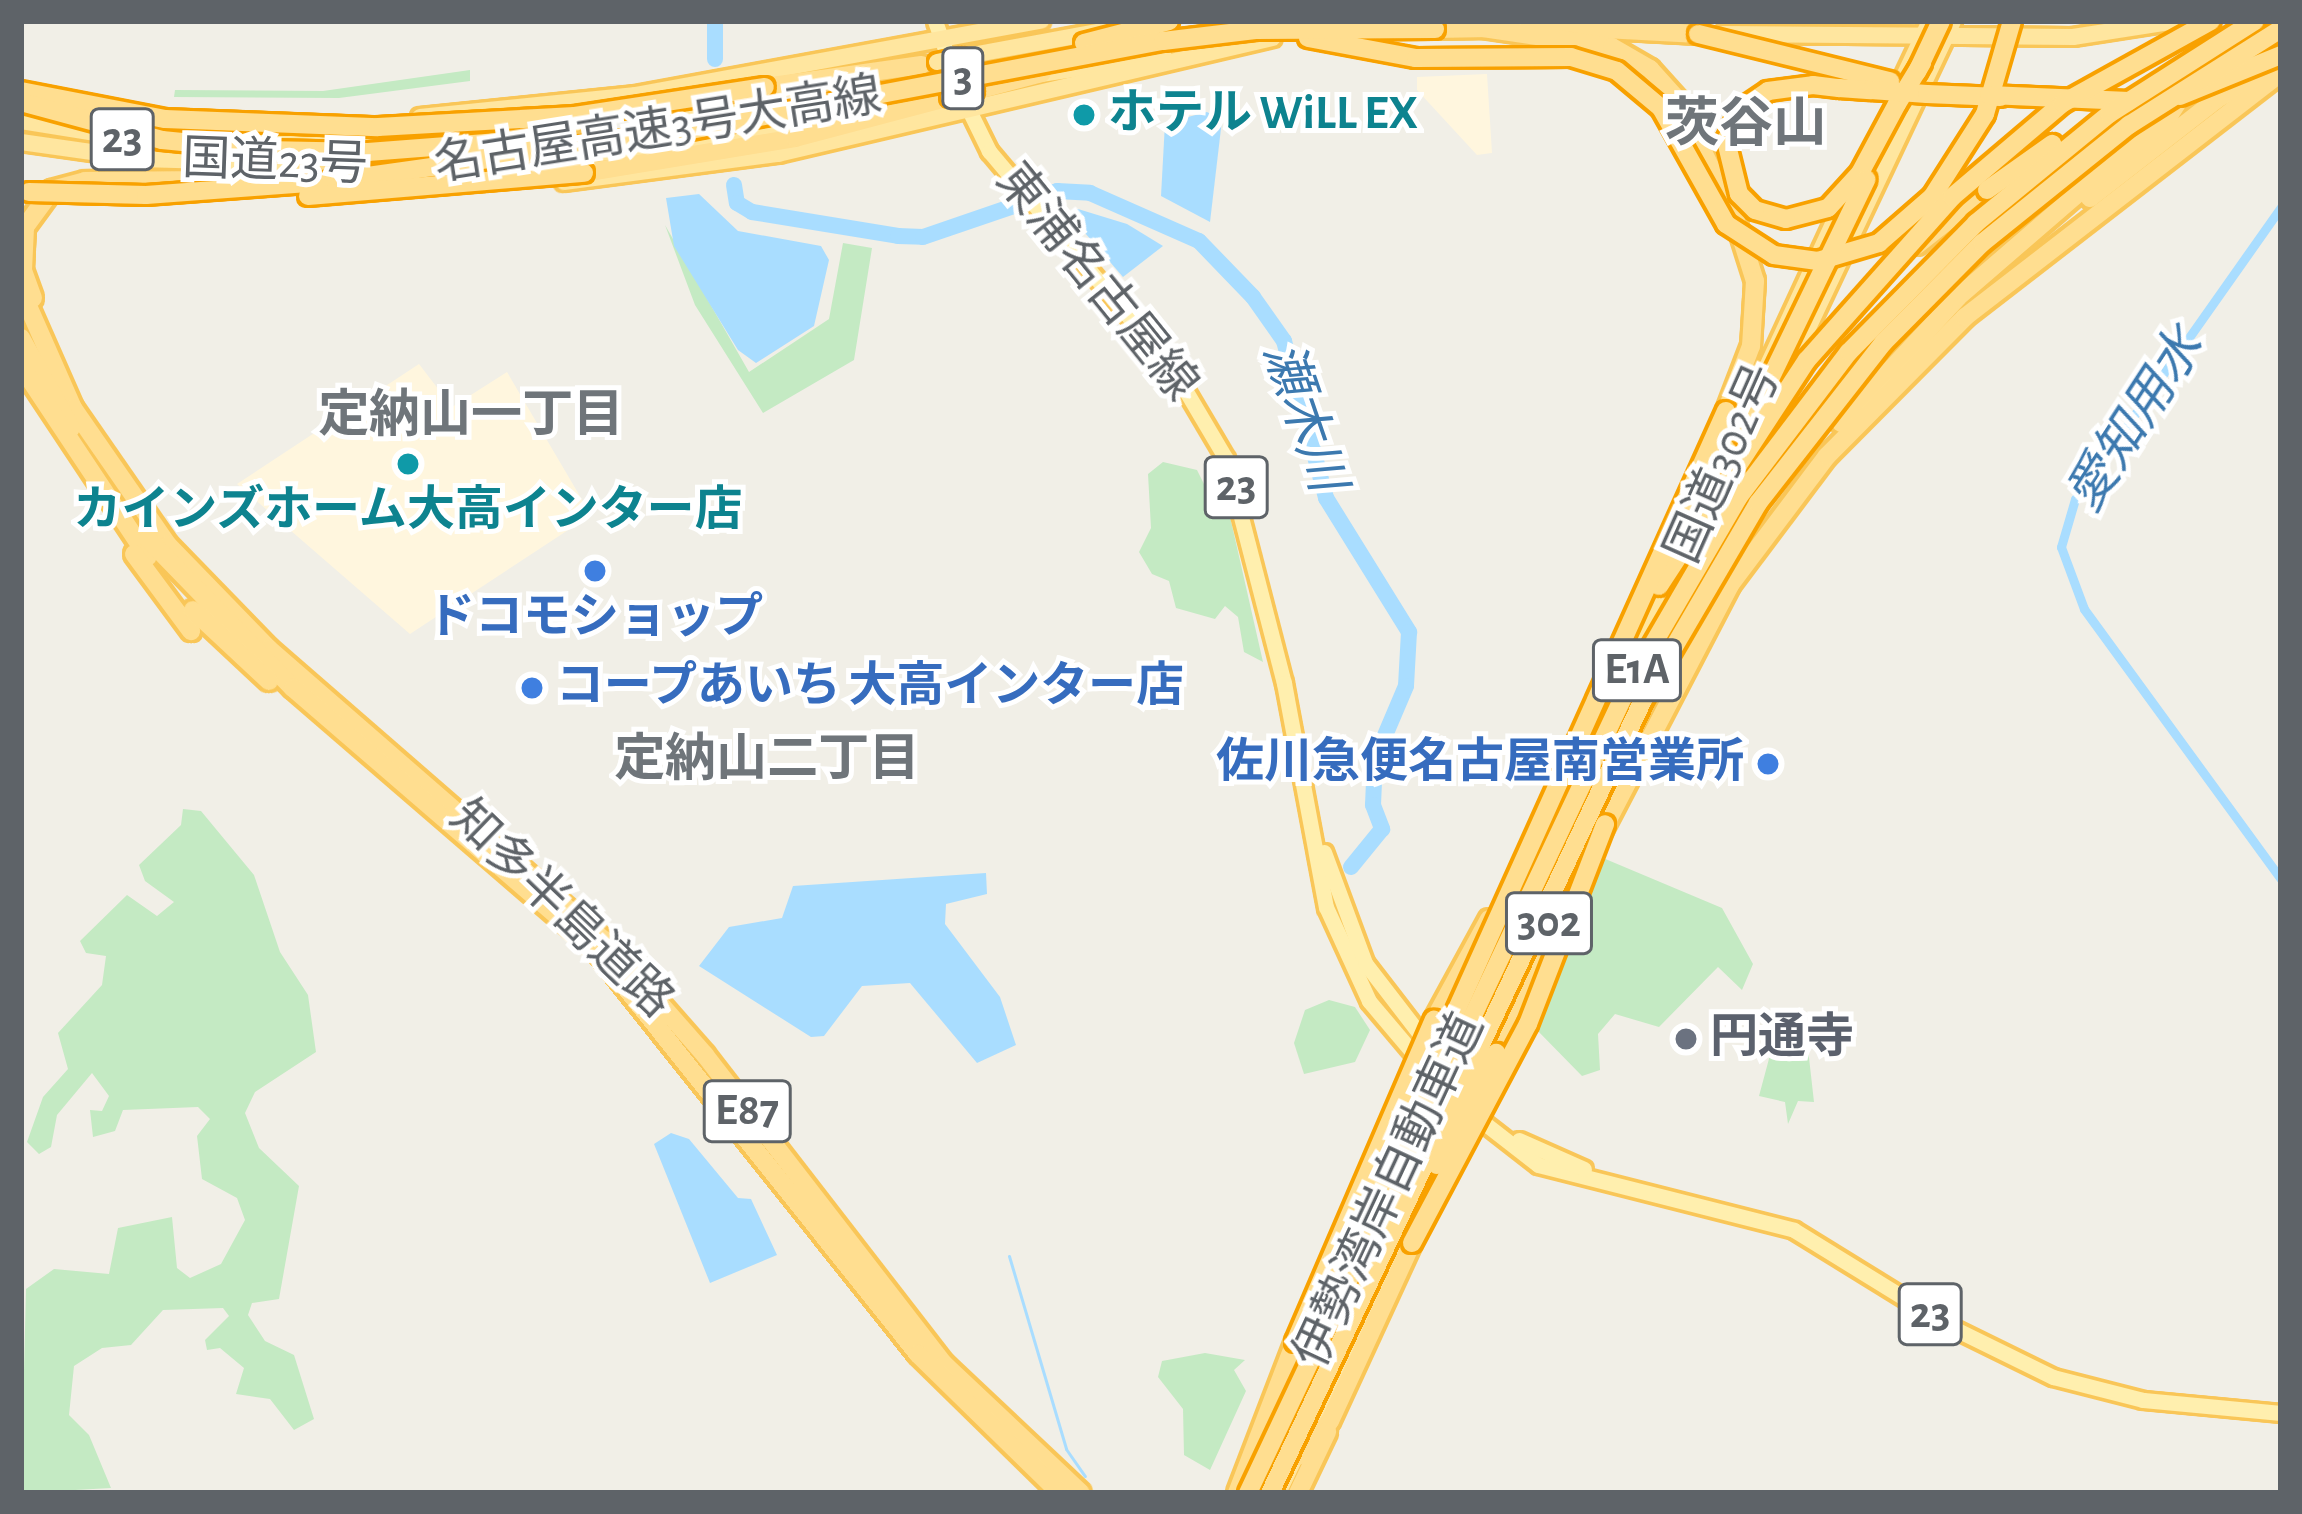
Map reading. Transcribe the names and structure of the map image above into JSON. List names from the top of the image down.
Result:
{
  "streets": {
    "highway": [
      "3",
      "名古屋高速3号大高線",
      "23",
      "国道23号",
      "国道302号",
      "E1A",
      "知多半島道路",
      "302",
      "E87",
      "伊勢湾岸自動車道"
    ],
    "main road": ["東浦名古屋線"]
  },
  "crossings": [
    ["東浦名古屋線", "国道302号"],
    ["国道302号", "伊勢湾岸自動車道"]
  ],
  "districts": ["茨谷山", "定納山一丁目", "定納山二丁目"],
  "water": ["瀬木川", "愛知用水"],
  "places": [
    "ホテル WiLL EX",
    "カインズホーム大高インター店",
    "ドコモショップ",
    "コープあいち 大高インター店",
    "佐川急便名古屋南営業所",
    "円通寺"
  ]
}
